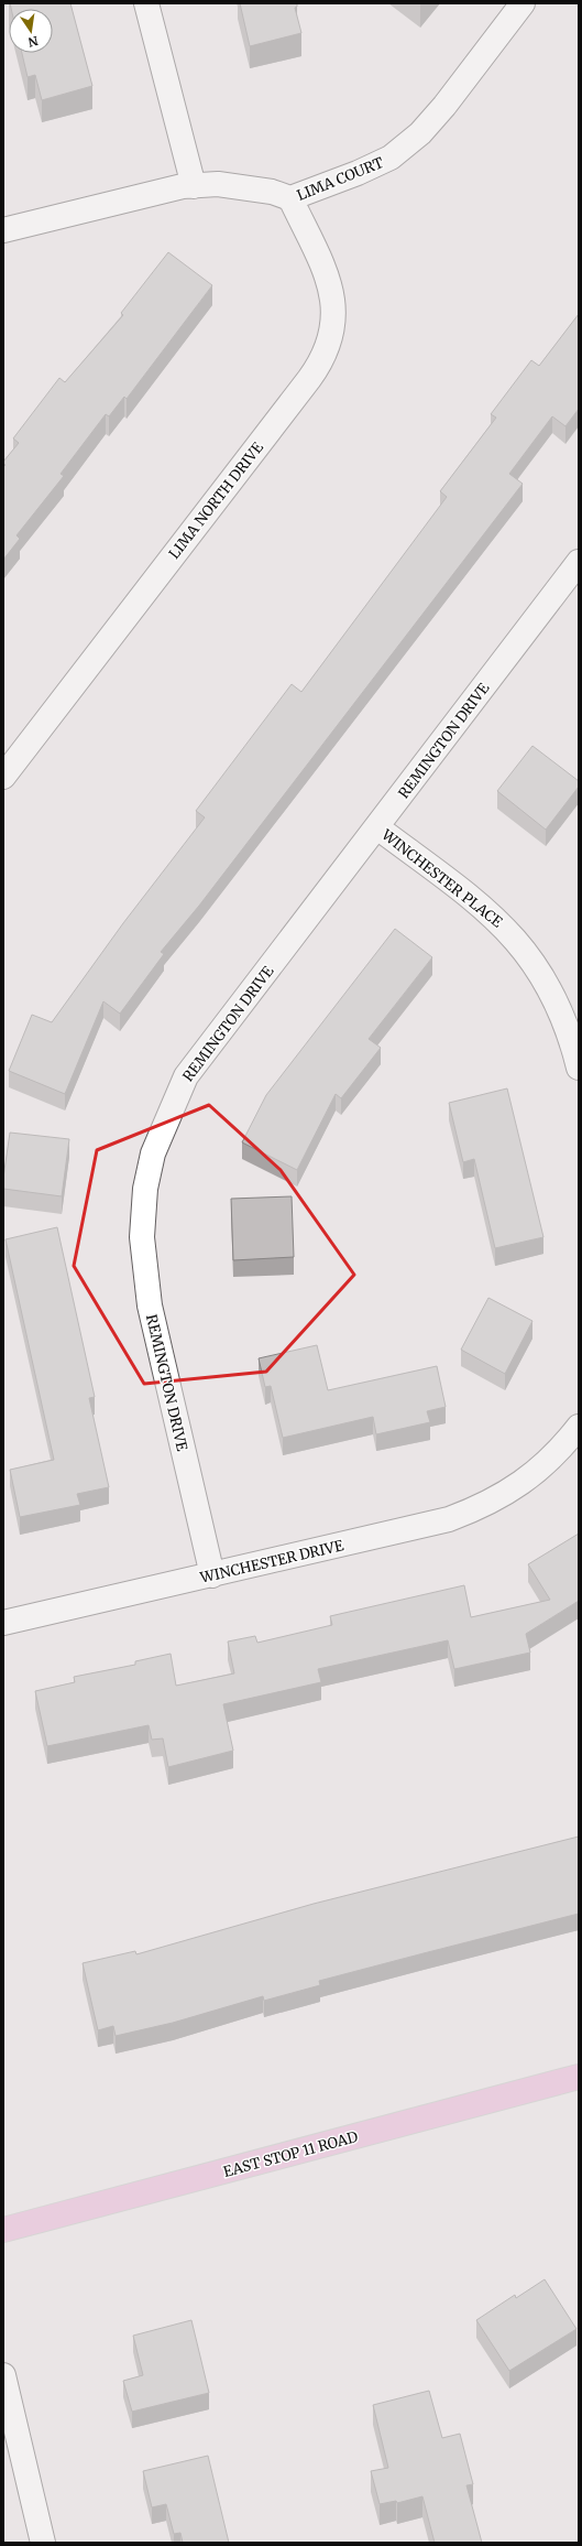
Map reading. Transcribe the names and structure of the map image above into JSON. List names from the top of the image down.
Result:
{
  "streets": {
    "main road": ["EAST STOP 11 ROAD"],
    "street": [
      "LIMA COURT",
      "LIMA NORTH DRIVE",
      "REMINGTON DRIVE",
      "WINCHESTER PLACE",
      "WINCHESTER DRIVE"
    ]
  },
  "crossings": [
    ["LIMA COURT", "LIMA NORTH DRIVE"],
    ["REMINGTON DRIVE", "WINCHESTER PLACE"],
    ["REMINGTON DRIVE", "WINCHESTER DRIVE"]
  ],
  "north": "bottom"
}
